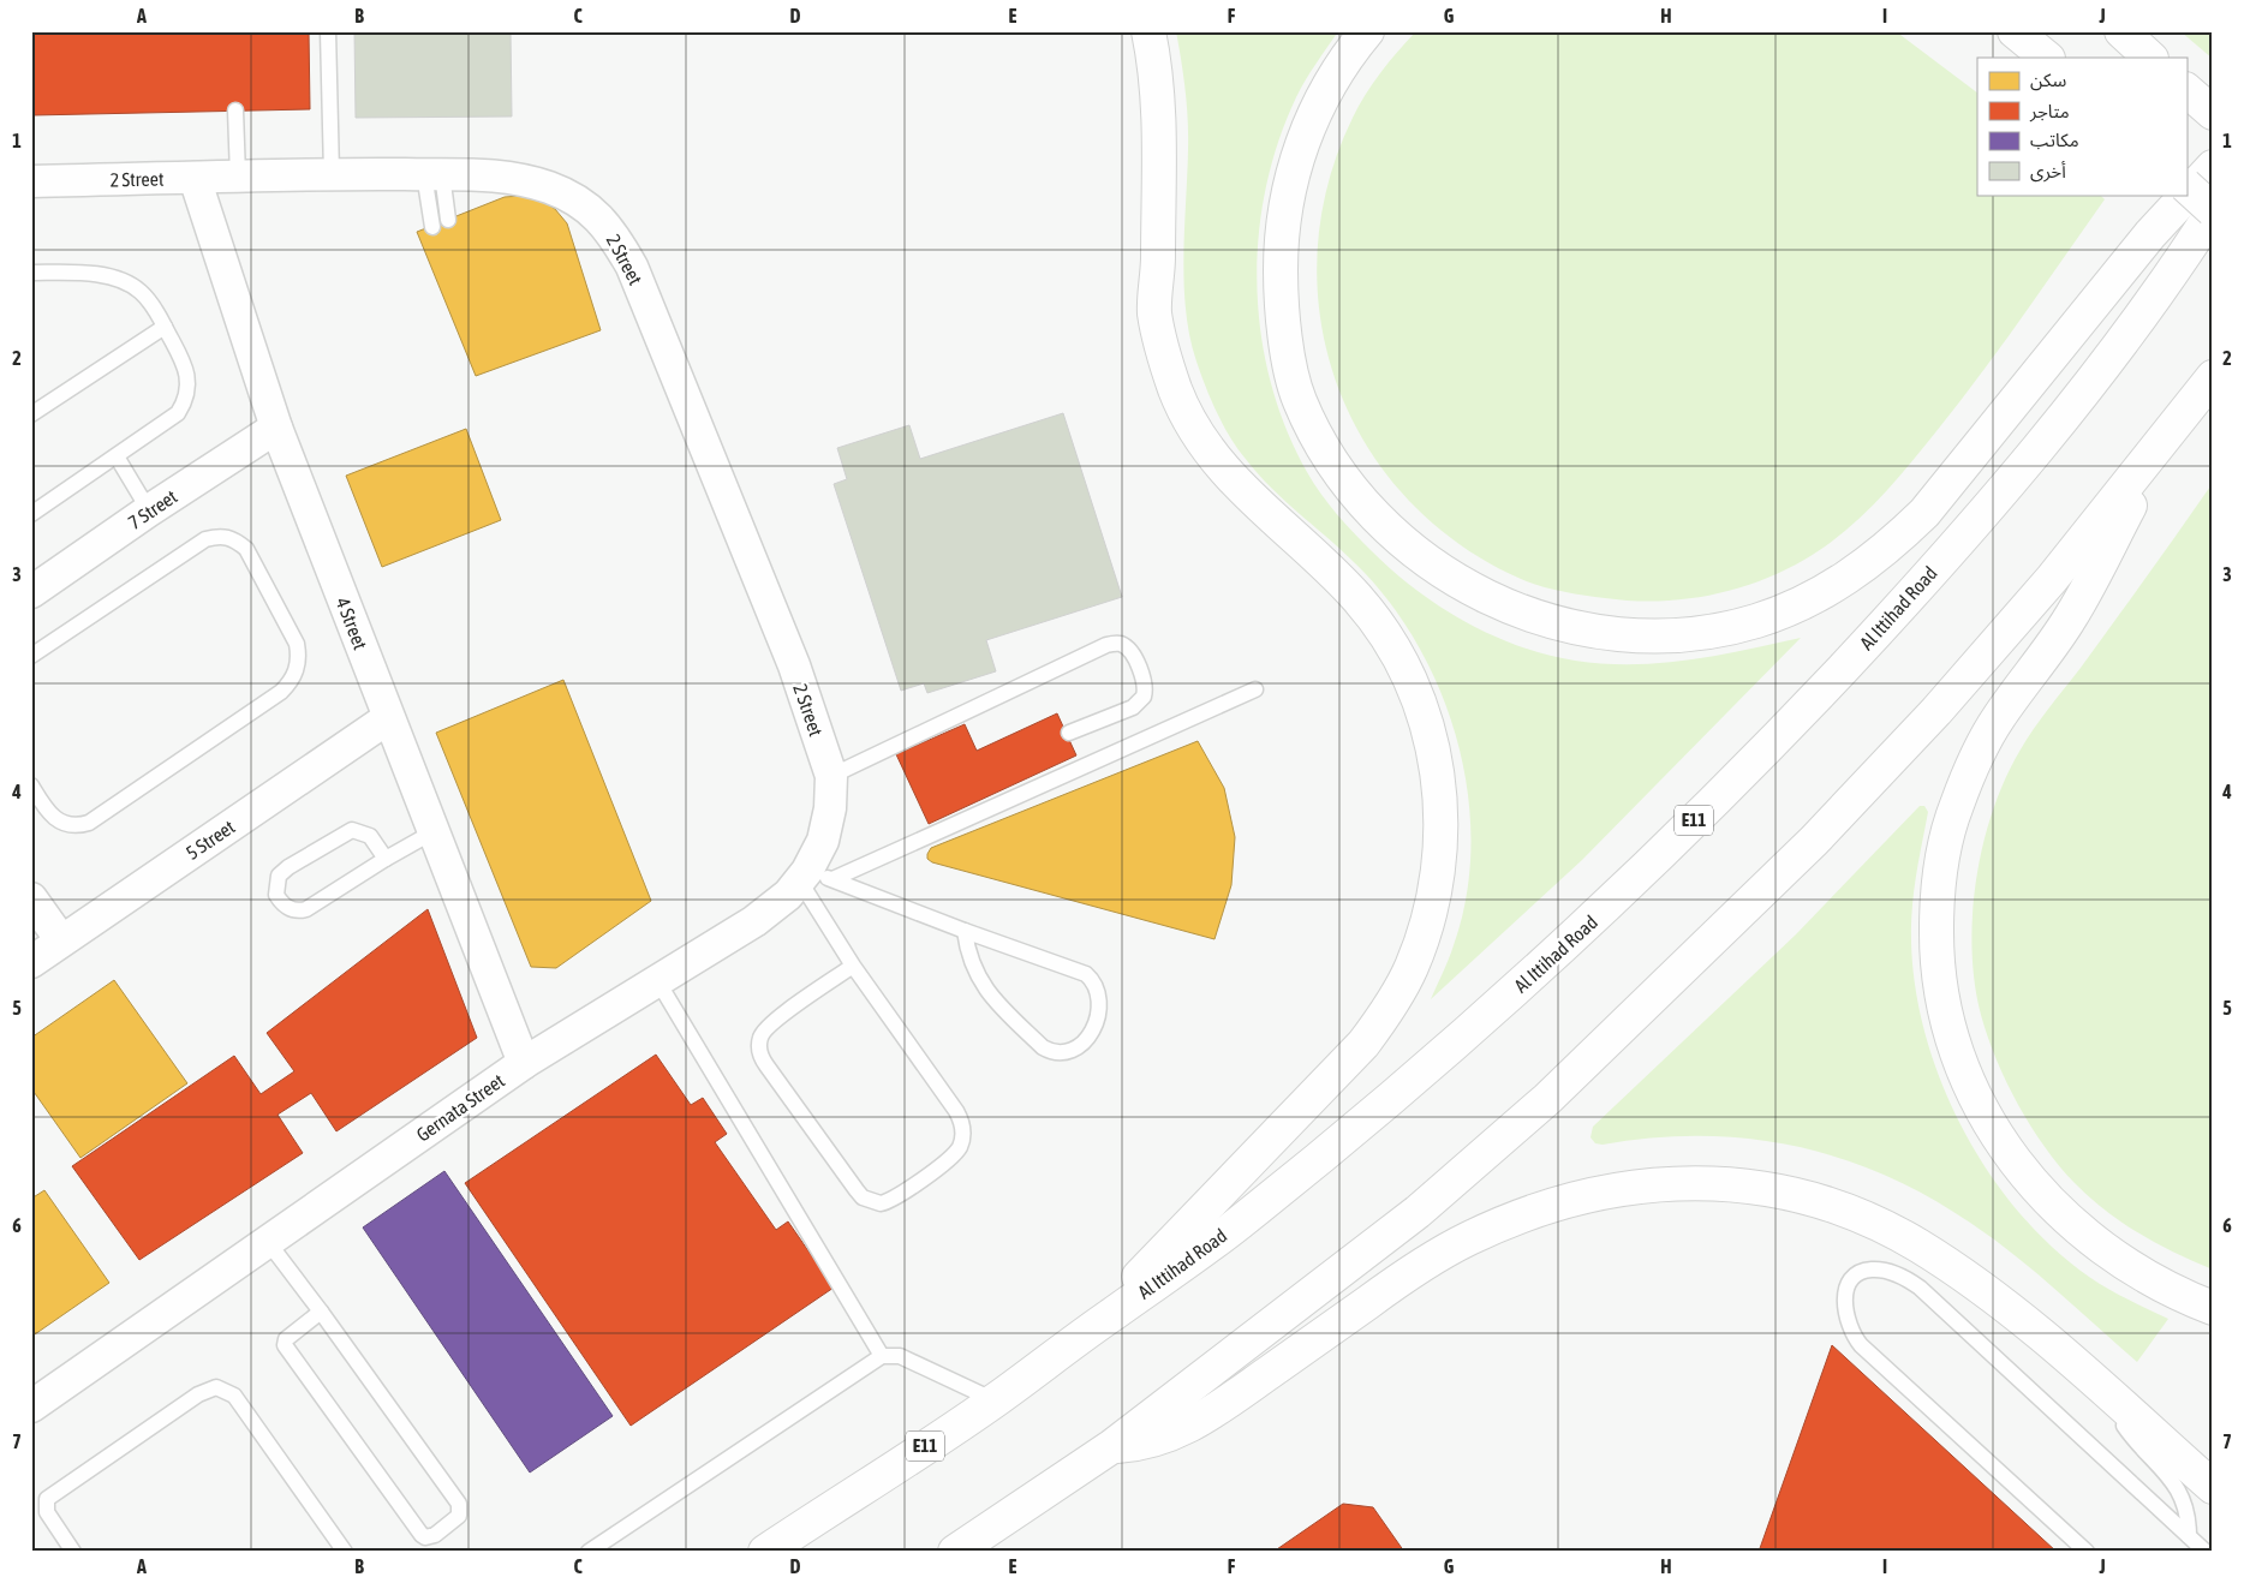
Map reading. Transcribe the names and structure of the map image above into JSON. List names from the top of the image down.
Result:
{
  "streets": {
    "main road": ["Al Ittihad Road", "E11"],
    "street": [
      "2 Street",
      "7 Street",
      "4 Street",
      "5 Street",
      "Gernata Street"
    ]
  },
  "crossings": [
    ["2 Street", "4 Street"],
    ["2 Street", "Gernata Street"],
    ["7 Street", "4 Street"],
    ["4 Street", "5 Street"],
    ["4 Street", "Gernata Street"]
  ],
  "legend": [
    "سكن",
    "متاجر",
    "مكاتب",
    "أخرى"
  ],
  "grid": {
    "columns": [
      "A",
      "B",
      "C",
      "D",
      "E",
      "F",
      "G",
      "H",
      "I",
      "J"
    ],
    "rows": [
      "1",
      "2",
      "3",
      "4",
      "5",
      "6",
      "7"
    ]
  }
}
